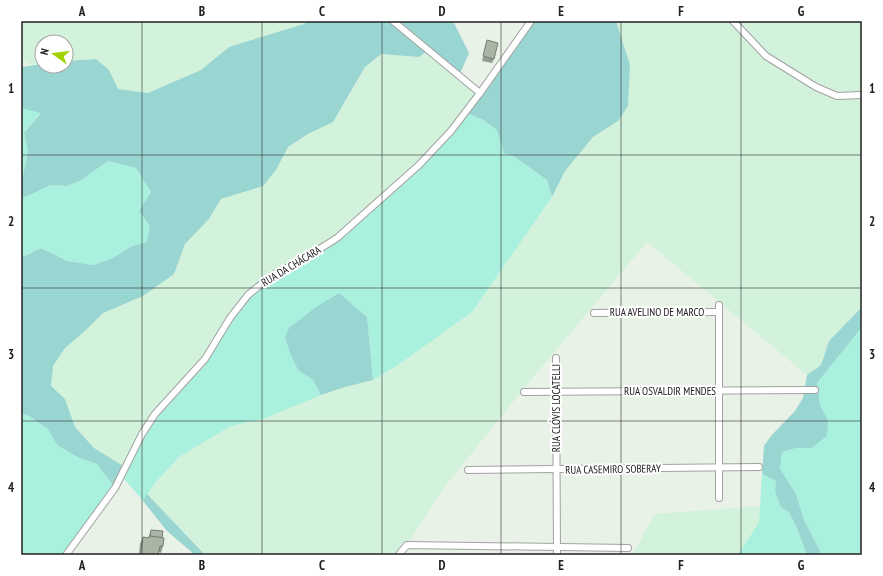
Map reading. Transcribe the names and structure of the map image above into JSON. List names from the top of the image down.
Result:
{
  "streets": {
    "street": [
      "RUA DA CHÁCARA",
      "RUA AVELINO DE MARCO",
      "RUA OSVALDIR MENDES",
      "RUA CLÓVIS LOCATELLI",
      "RUA CASEMIRO SOBERAY"
    ]
  },
  "crossings": [
    ["RUA AVELINO DE MARCO", "RUA OSVALDIR MENDES"],
    ["RUA OSVALDIR MENDES", "RUA CLÓVIS LOCATELLI"],
    ["RUA CLÓVIS LOCATELLI", "RUA CASEMIRO SOBERAY"]
  ],
  "north": "left",
  "grid": {
    "columns": [
      "A",
      "B",
      "C",
      "D",
      "E",
      "F",
      "G"
    ],
    "rows": [
      "1",
      "2",
      "3",
      "4"
    ]
  }
}
